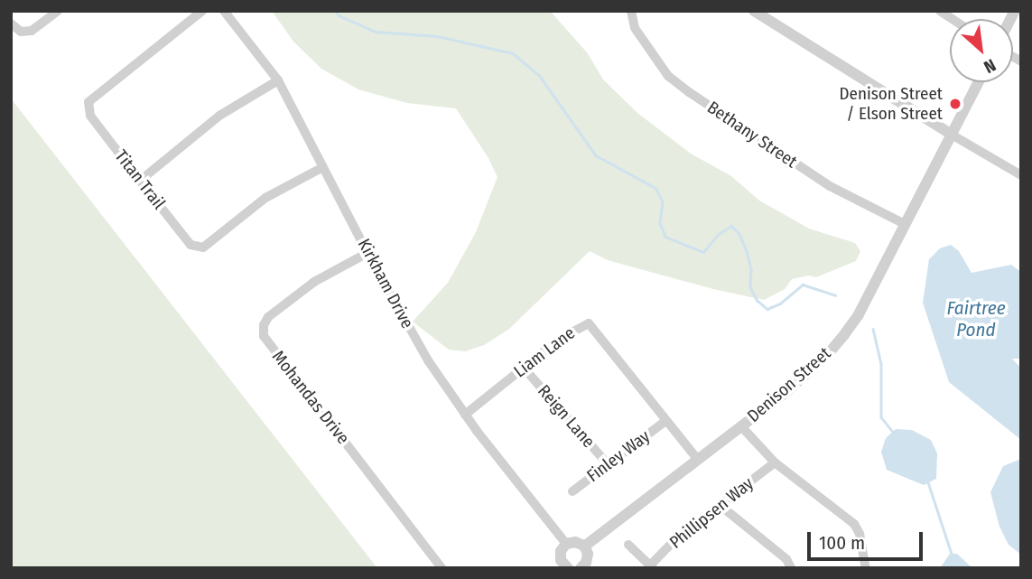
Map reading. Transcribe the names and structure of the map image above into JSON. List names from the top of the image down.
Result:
{
  "streets": {
    "street": [
      "Bethany Street",
      "Titan Trail",
      "Kirkham Drive",
      "Liam Lane",
      "Denison Street",
      "Mohandas Drive",
      "Reign Lane",
      "Finley Way",
      "Phillipsen Way"
    ]
  },
  "crossings": [
    ["Bethany Street", "Denison Street"],
    ["Titan Trail", "Kirkham Drive"],
    ["Kirkham Drive", "Liam Lane"],
    ["Kirkham Drive", "Mohandas Drive"],
    ["Liam Lane", "Reign Lane"],
    ["Liam Lane", "Finley Way"],
    ["Reign Lane", "Finley Way"]
  ],
  "water": ["Fairtree Pond"],
  "places": ["Denison Street / Elson Street"],
  "scale_bar": "100 m",
  "north": "bottom right"
}
